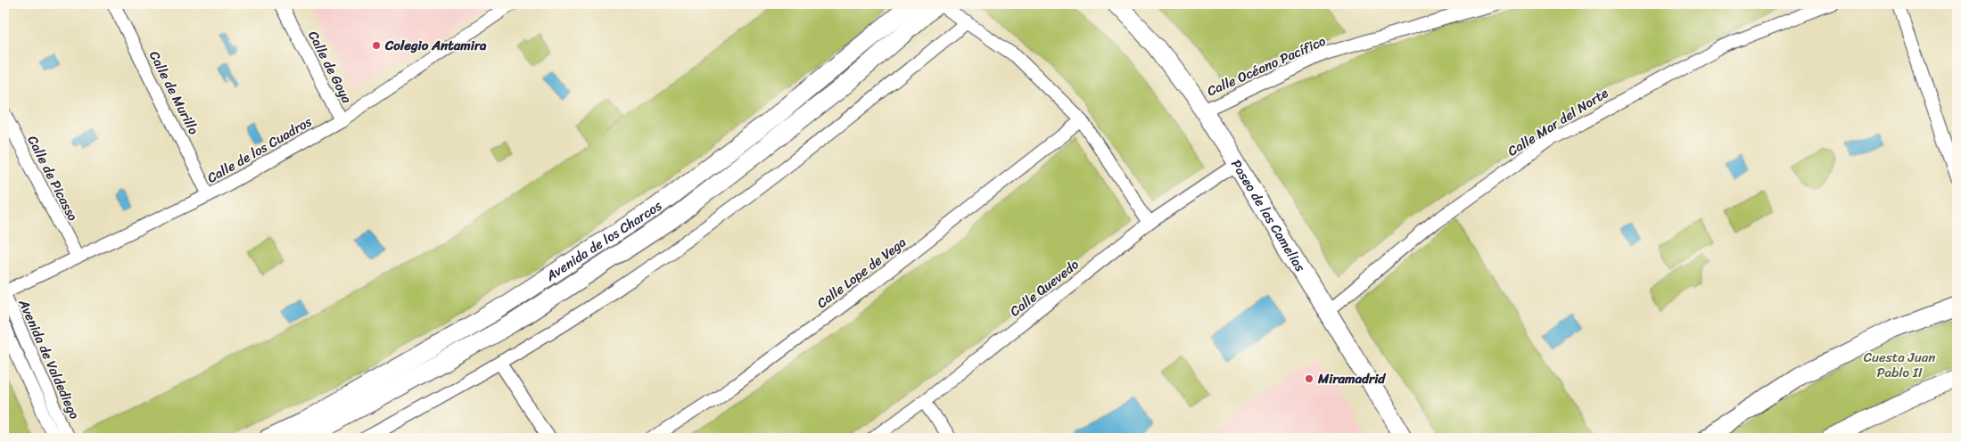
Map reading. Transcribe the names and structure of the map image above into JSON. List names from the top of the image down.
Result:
{
  "streets": {
    "street": [
      "Calle Océano Pacífico",
      "Calle de Goya",
      "Calle de Murillo",
      "Calle Mar del Norte",
      "Calle de los Cuadros",
      "Calle de Picasso",
      "Paseo de las Camelias",
      "Avenida de los Charcos",
      "Calle Lope de Vega",
      "Calle Quevedo",
      "Avenida de Valdediego"
    ]
  },
  "crossings": [
    ["Calle Océano Pacífico", "Paseo de las Camelias"],
    ["Calle de Goya", "Calle de los Cuadros"],
    ["Calle de Murillo", "Calle de los Cuadros"],
    ["Calle Mar del Norte", "Paseo de las Camelias"],
    ["Calle de los Cuadros", "Calle de Picasso"],
    ["Calle de los Cuadros", "Avenida de Valdediego"],
    ["Paseo de las Camelias", "Calle Quevedo"]
  ],
  "parks": ["Cuesta Juan Pablo II"],
  "places": ["Colegio Antamira", "Miramadrid"]
}
